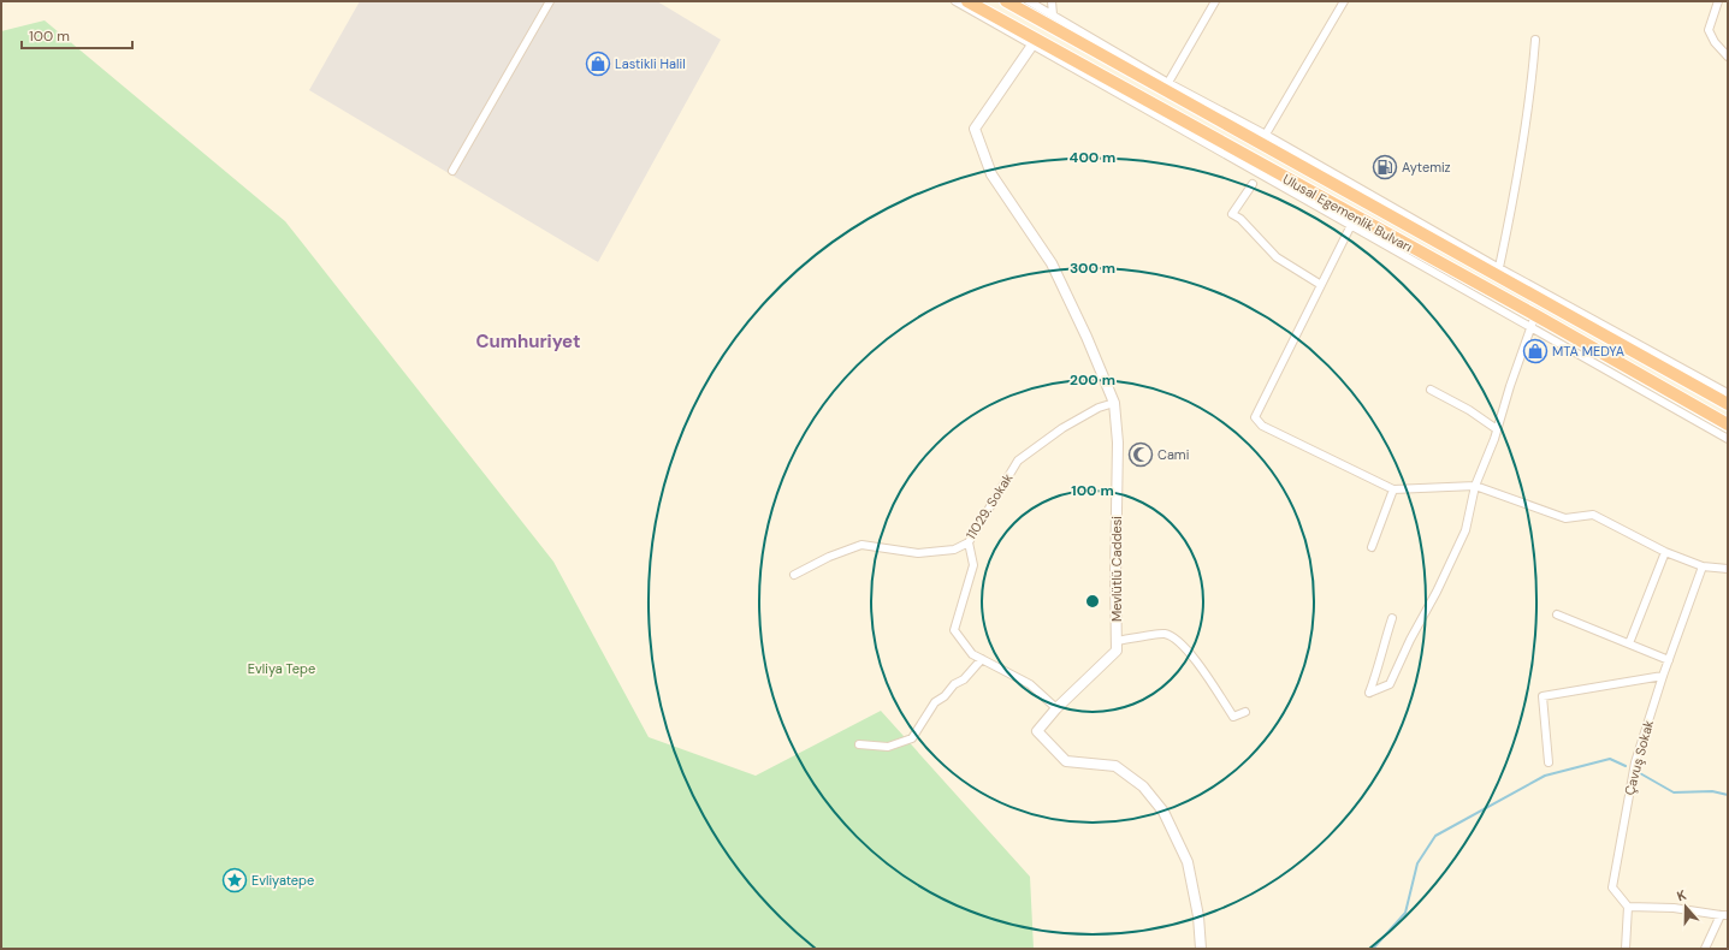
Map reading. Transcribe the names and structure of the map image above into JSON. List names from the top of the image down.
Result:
{
  "streets": {
    "highway": ["Ulusal Egemenlik Bulvarı"],
    "street": ["11029. Sokak", "Mevlütlü Caddesi", "Çavuş Sokak"]
  },
  "crossings": [
    ["Ulusal Egemenlik Bulvarı", "Mevlütlü Caddesi"],
    ["11029. Sokak", "Mevlütlü Caddesi"]
  ],
  "districts": ["Cumhuriyet"],
  "parks": ["Evliya Tepe"],
  "places": {
    "shop": ["Lastikli Halil", "MTA MEDYA"],
    "fuel station": ["Aytemiz"],
    "mosque": ["Cami"],
    "place": ["Evliyatepe"]
  },
  "scale_bar": "100 m",
  "north": "top",
  "rings": [
    "400 m",
    "300 m",
    "200 m",
    "100 m"
  ]
}
